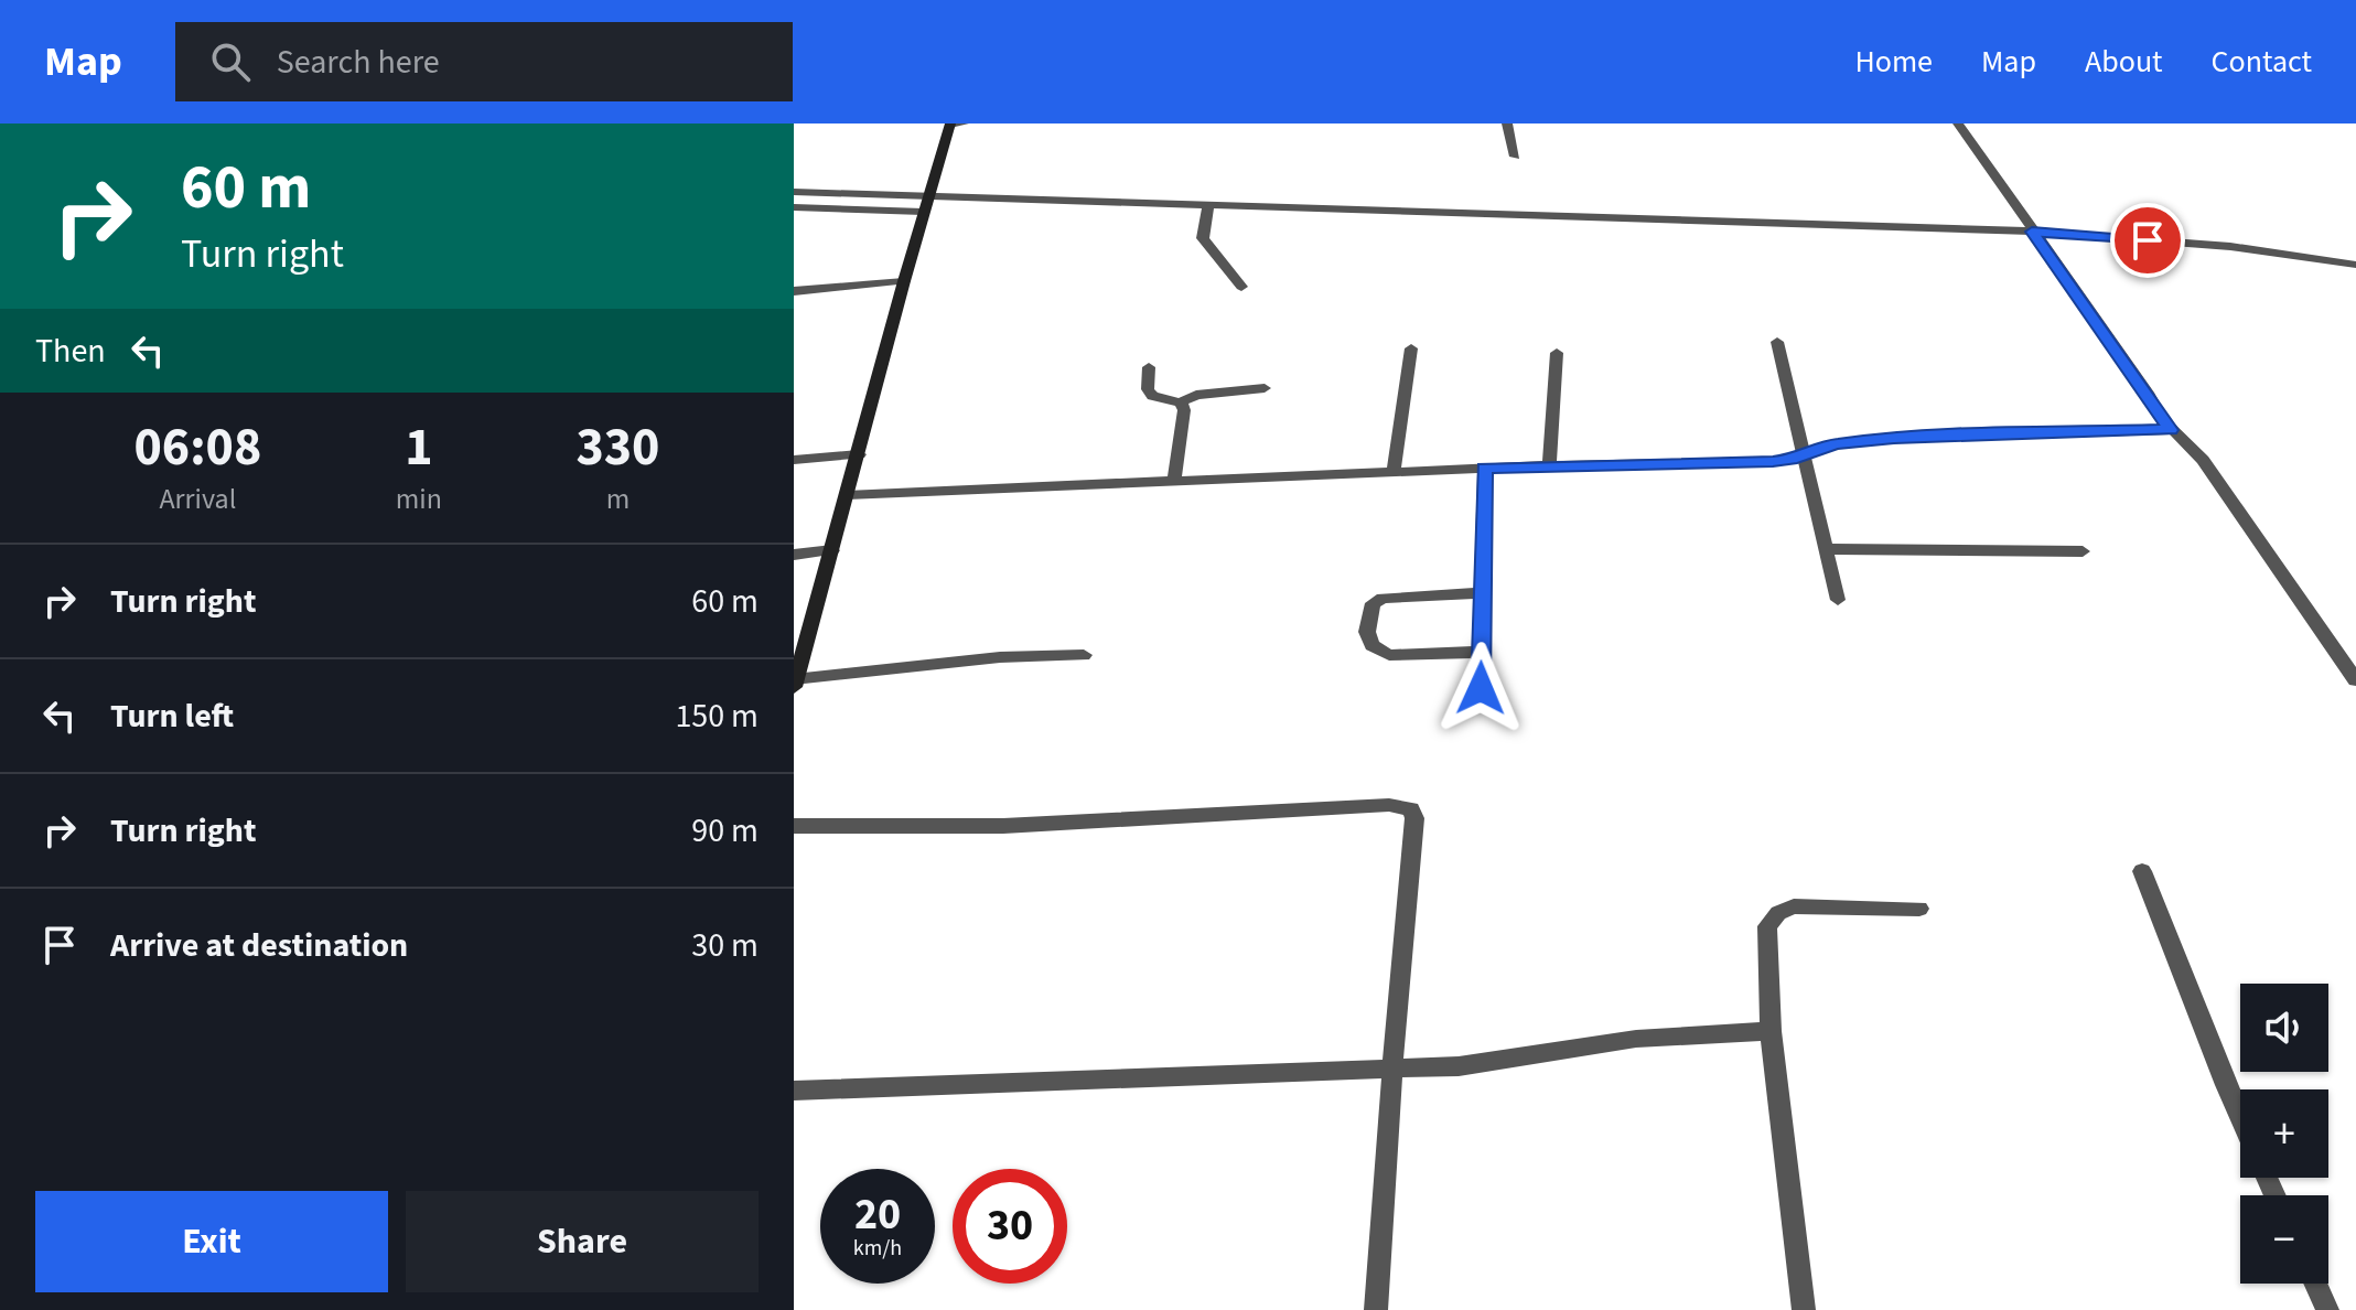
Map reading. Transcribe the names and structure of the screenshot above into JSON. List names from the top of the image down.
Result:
{
  "page": {
    "header": "Map",
    "search": "Search here",
    "nav": [
      "Home",
      "Map",
      "About",
      "Contact"
    ],
    "turn": ["60 m", "Turn right"],
    "then": "Then",
    "eta": [
      "06:08",
      "Arrival",
      "1",
      "min",
      "330",
      "m"
    ],
    "list": [
      {
        "name": "Turn right",
        "value": "60 m"
      },
      {
        "name": "Turn left",
        "value": "150 m"
      },
      {
        "name": "Turn right",
        "value": "90 m"
      },
      {
        "name": "Arrive at destination",
        "value": "30 m"
      }
    ],
    "map_buttons": ["+", "−"],
    "speed": "20 km/h",
    "limit": "30",
    "buttons": ["Exit", "Share"]
  }
}
